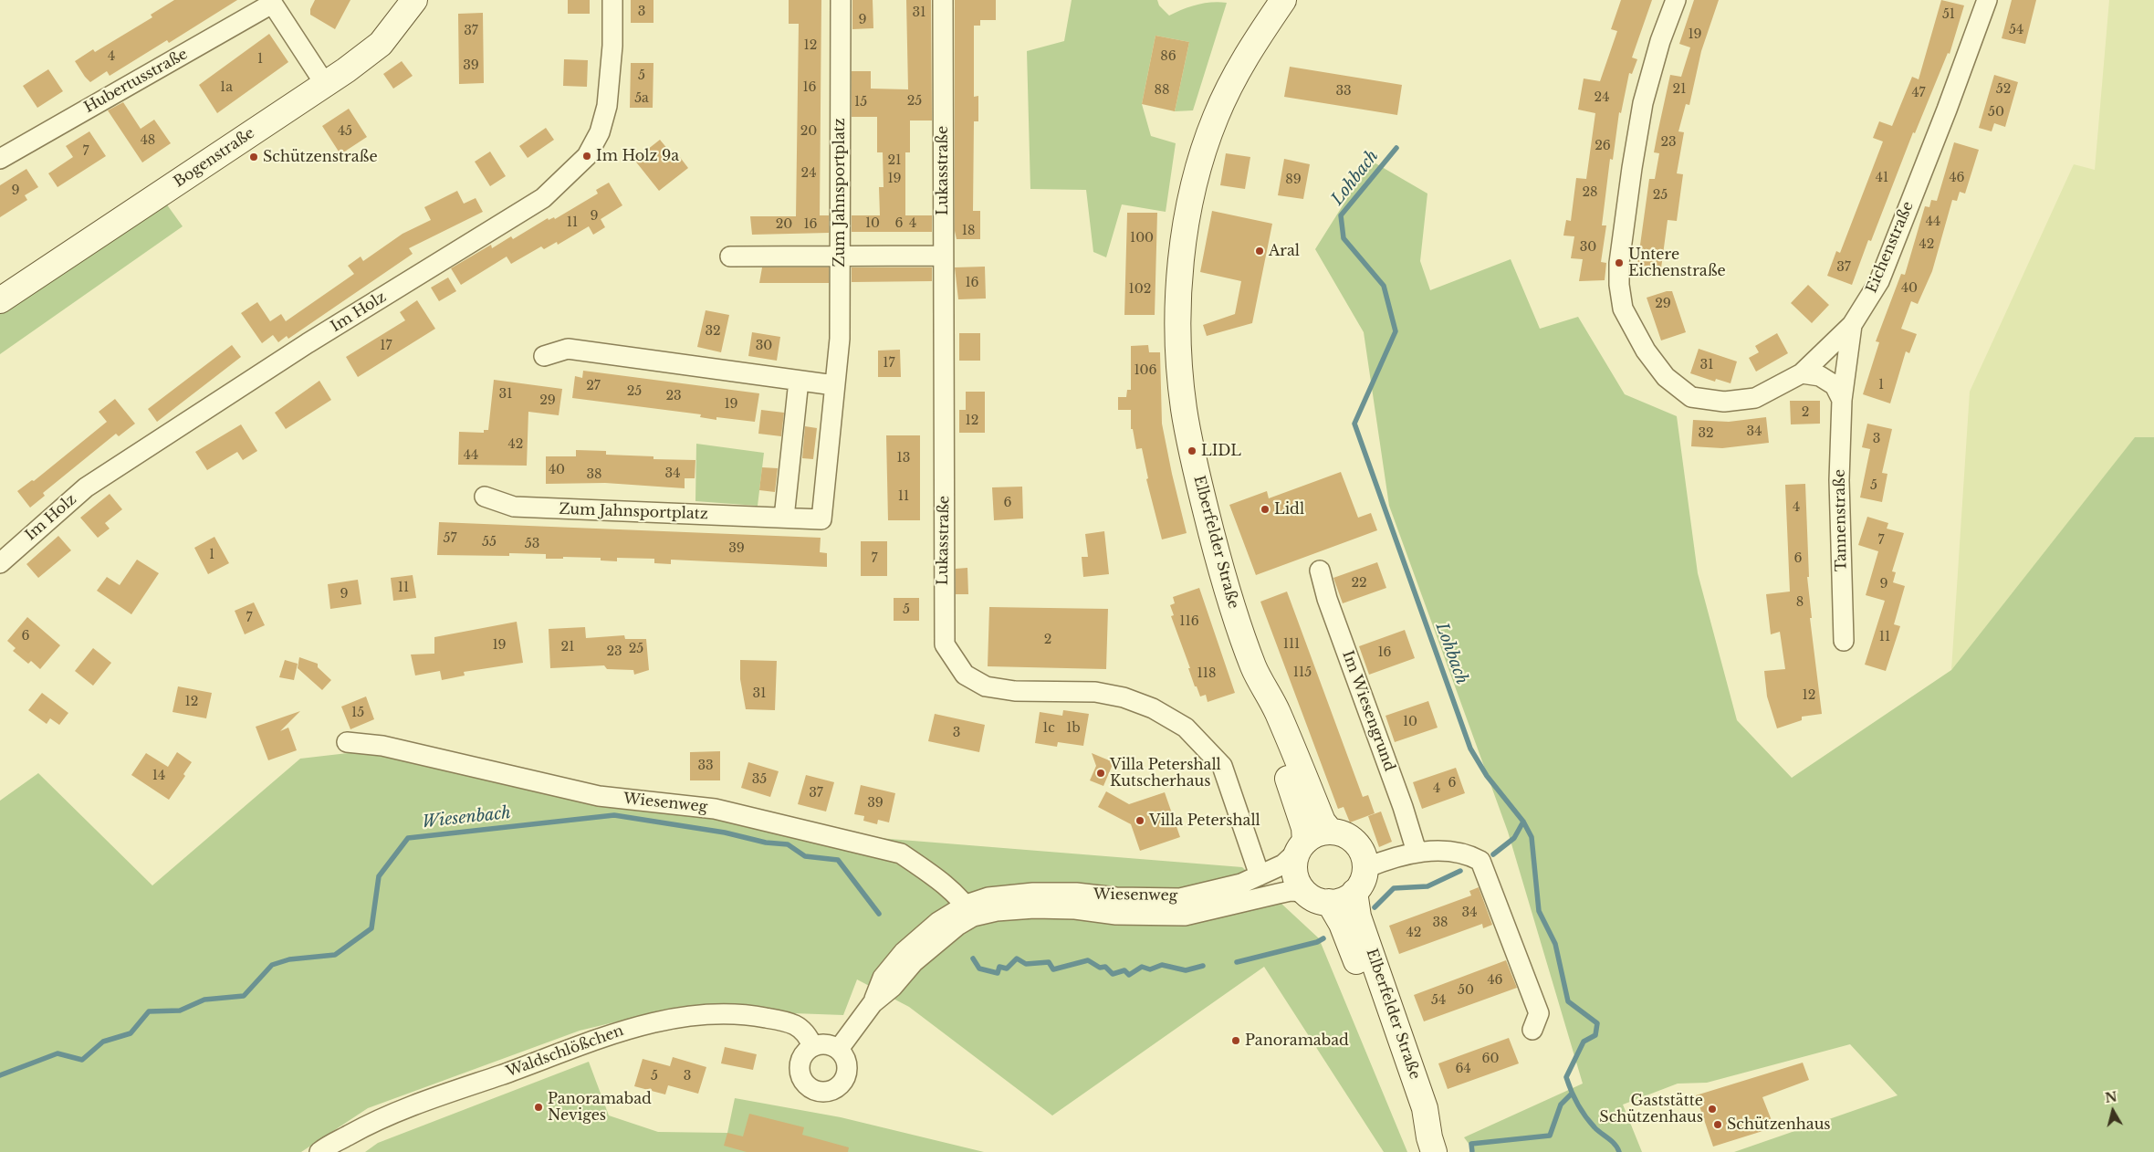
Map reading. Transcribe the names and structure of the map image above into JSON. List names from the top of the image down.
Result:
{
  "streets": {
    "main road": ["Bogenstraße", "Elberfelder Straße"],
    "street": [
      "Hubertusstraße",
      "Lukasstraße",
      "Zum Jahnsportplatz",
      "Eichenstraße",
      "Im Holz",
      "Tannenstraße",
      "Im Wiesengrund",
      "Wiesenweg",
      "Waldschlößchen"
    ]
  },
  "crossings": [
    ["Lukasstraße", "Wiesenweg"],
    ["Eichenstraße", "Tannenstraße"],
    ["Elberfelder Straße", "Wiesenweg"],
    ["Wiesenweg", "Waldschlößchen"]
  ],
  "water": ["Lohbach", "Wiesenbach"],
  "places": [
    "Im Holz 9a",
    "Schützenstraße",
    "Aral",
    "Untere Eichenstraße",
    "LIDL",
    "Lidl",
    "Villa Petershall Kutscherhaus",
    "Villa Petershall",
    "Panoramabad",
    "Panoramabad Neviges",
    "Gaststätte Schützenhaus",
    "Schützenhaus"
  ],
  "house_numbers": [
    "3",
    "31",
    "51",
    "9",
    "54",
    "37",
    "19",
    "12",
    "4",
    "86",
    "1",
    "39",
    "5",
    "1a",
    "16",
    "21",
    "52",
    "88",
    "33",
    "47",
    "24",
    "5a",
    "25",
    "15",
    "50",
    "45",
    "20",
    "48",
    "23",
    "26",
    "7",
    "21",
    "24",
    "41",
    "46",
    "19",
    "89",
    "9",
    "28",
    "25",
    "9",
    "44",
    "11",
    "10",
    "6",
    "4",
    "20",
    "16",
    "18",
    "100",
    "42",
    "30",
    "37",
    "16",
    "40",
    "102",
    "29",
    "32",
    "17",
    "30",
    "17",
    "31",
    "106",
    "1",
    "27",
    "25",
    "31",
    "23",
    "29",
    "19",
    "2",
    "12",
    "34",
    "32",
    "3",
    "42",
    "44",
    "13",
    "40",
    "34",
    "38",
    "5",
    "11",
    "6",
    "4",
    "57",
    "7",
    "55",
    "53",
    "39",
    "1",
    "7",
    "6",
    "22",
    "9",
    "11",
    "9",
    "8",
    "5",
    "7",
    "116",
    "6",
    "11",
    "2",
    "111",
    "19",
    "21",
    "25",
    "23",
    "16",
    "115",
    "118",
    "31",
    "12",
    "12",
    "15",
    "10",
    "1c",
    "1b",
    "3",
    "33",
    "14",
    "35",
    "6",
    "4",
    "37",
    "39",
    "34",
    "38",
    "42",
    "46",
    "50",
    "54",
    "60",
    "64",
    "5",
    "3"
  ],
  "north": "top"
}
